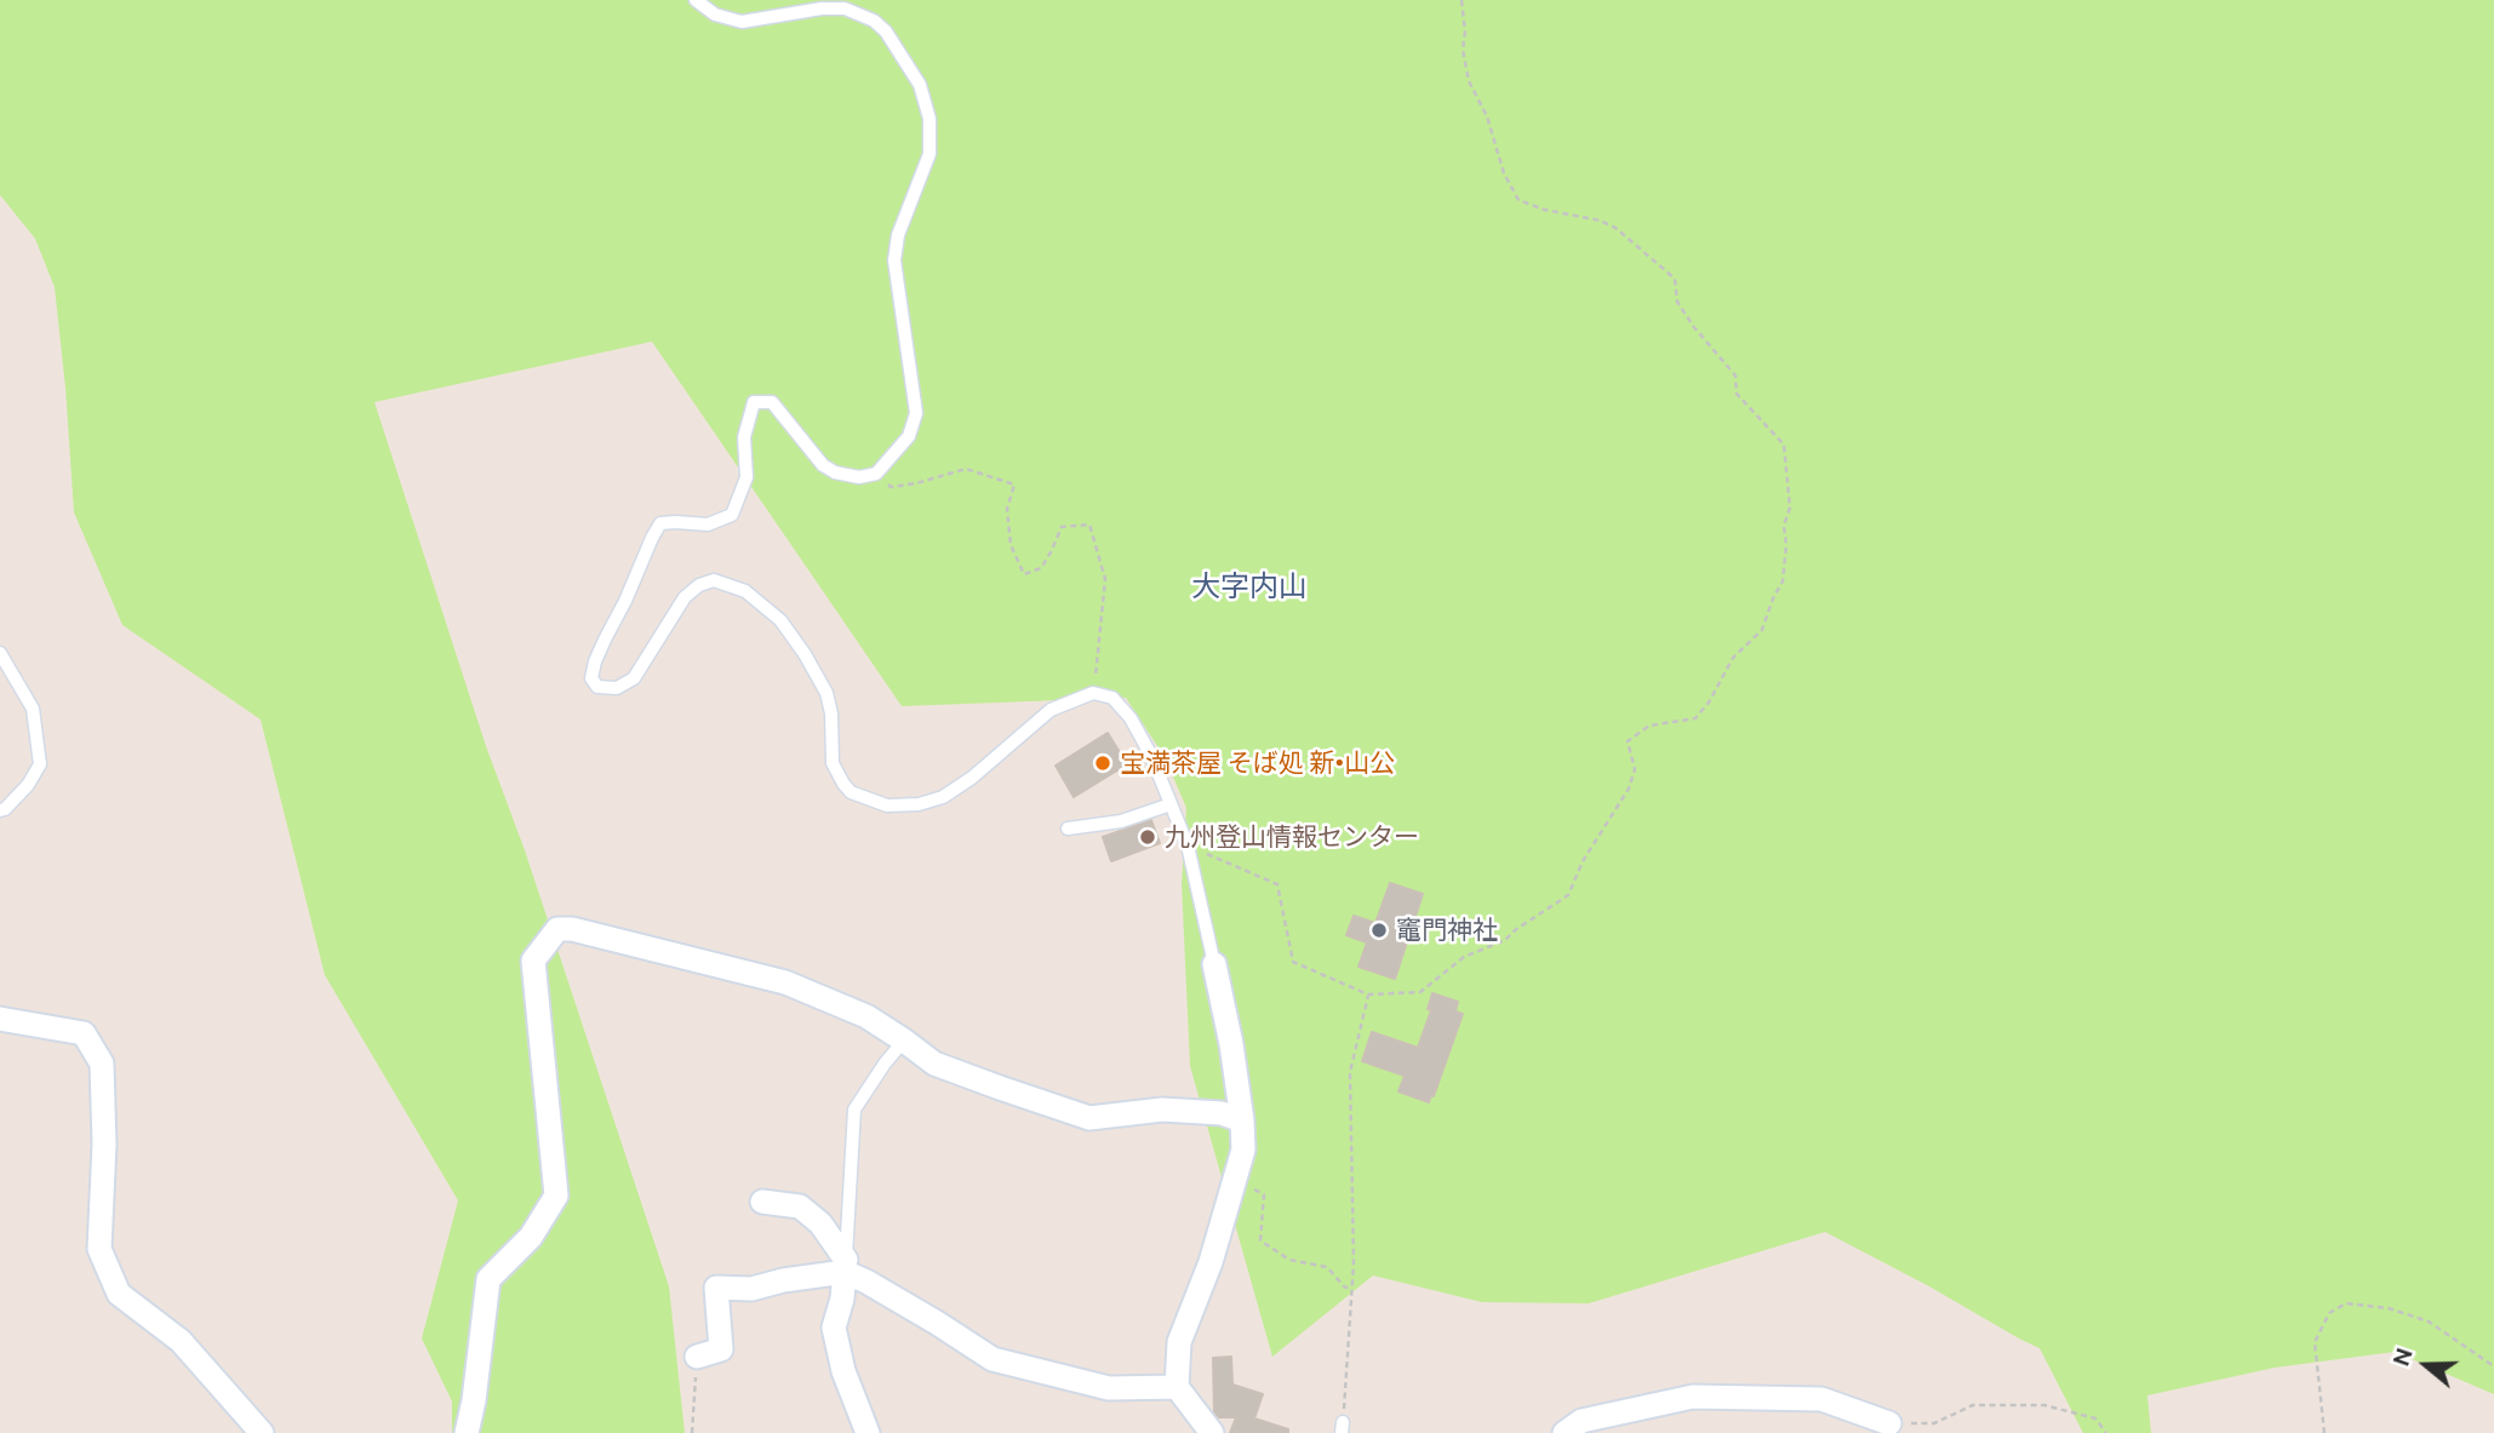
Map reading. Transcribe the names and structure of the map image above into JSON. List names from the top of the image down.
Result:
{
  "districts": ["大字内山"],
  "places": ["宝満茶屋 そば処 新•山公", "九州登山情報センター", "竈門神社"],
  "north": "left"
}
